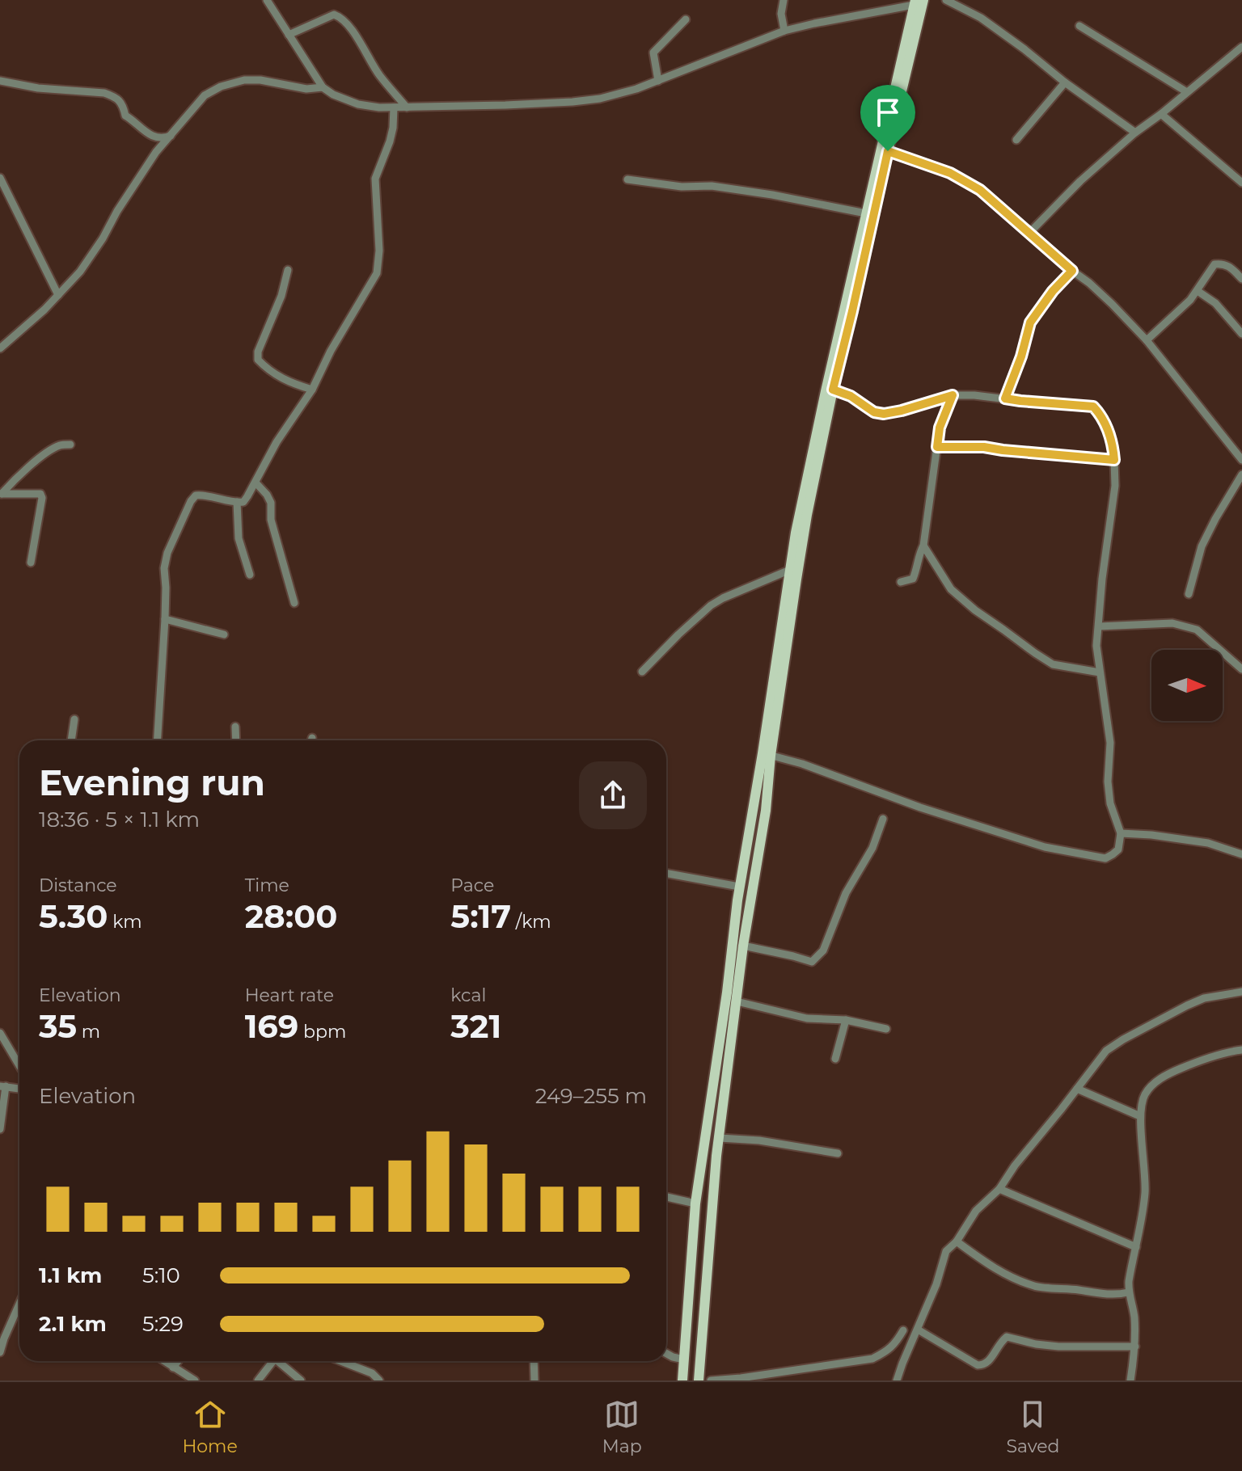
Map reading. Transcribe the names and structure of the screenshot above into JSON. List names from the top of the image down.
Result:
{
  "north": "right",
  "page": {
    "heading": ["Evening run", "18:36 · 5 × 1.1 km"],
    "stats": [
      ["Distance", "5.30 km"],
      ["Time", "28:00"],
      ["Pace", "5:17 /km"],
      ["Elevation", "35 m"],
      ["Heart rate", "169 bpm"],
      ["kcal", "321"]
    ],
    "chart": ["Elevation", "249–255 m"],
    "list": [
      {
        "name": "1.1 km",
        "note": "5:10"
      },
      {
        "name": "2.1 km",
        "note": "5:29"
      }
    ],
    "tabs": ["Home", "Map", "Saved"]
  }
}
